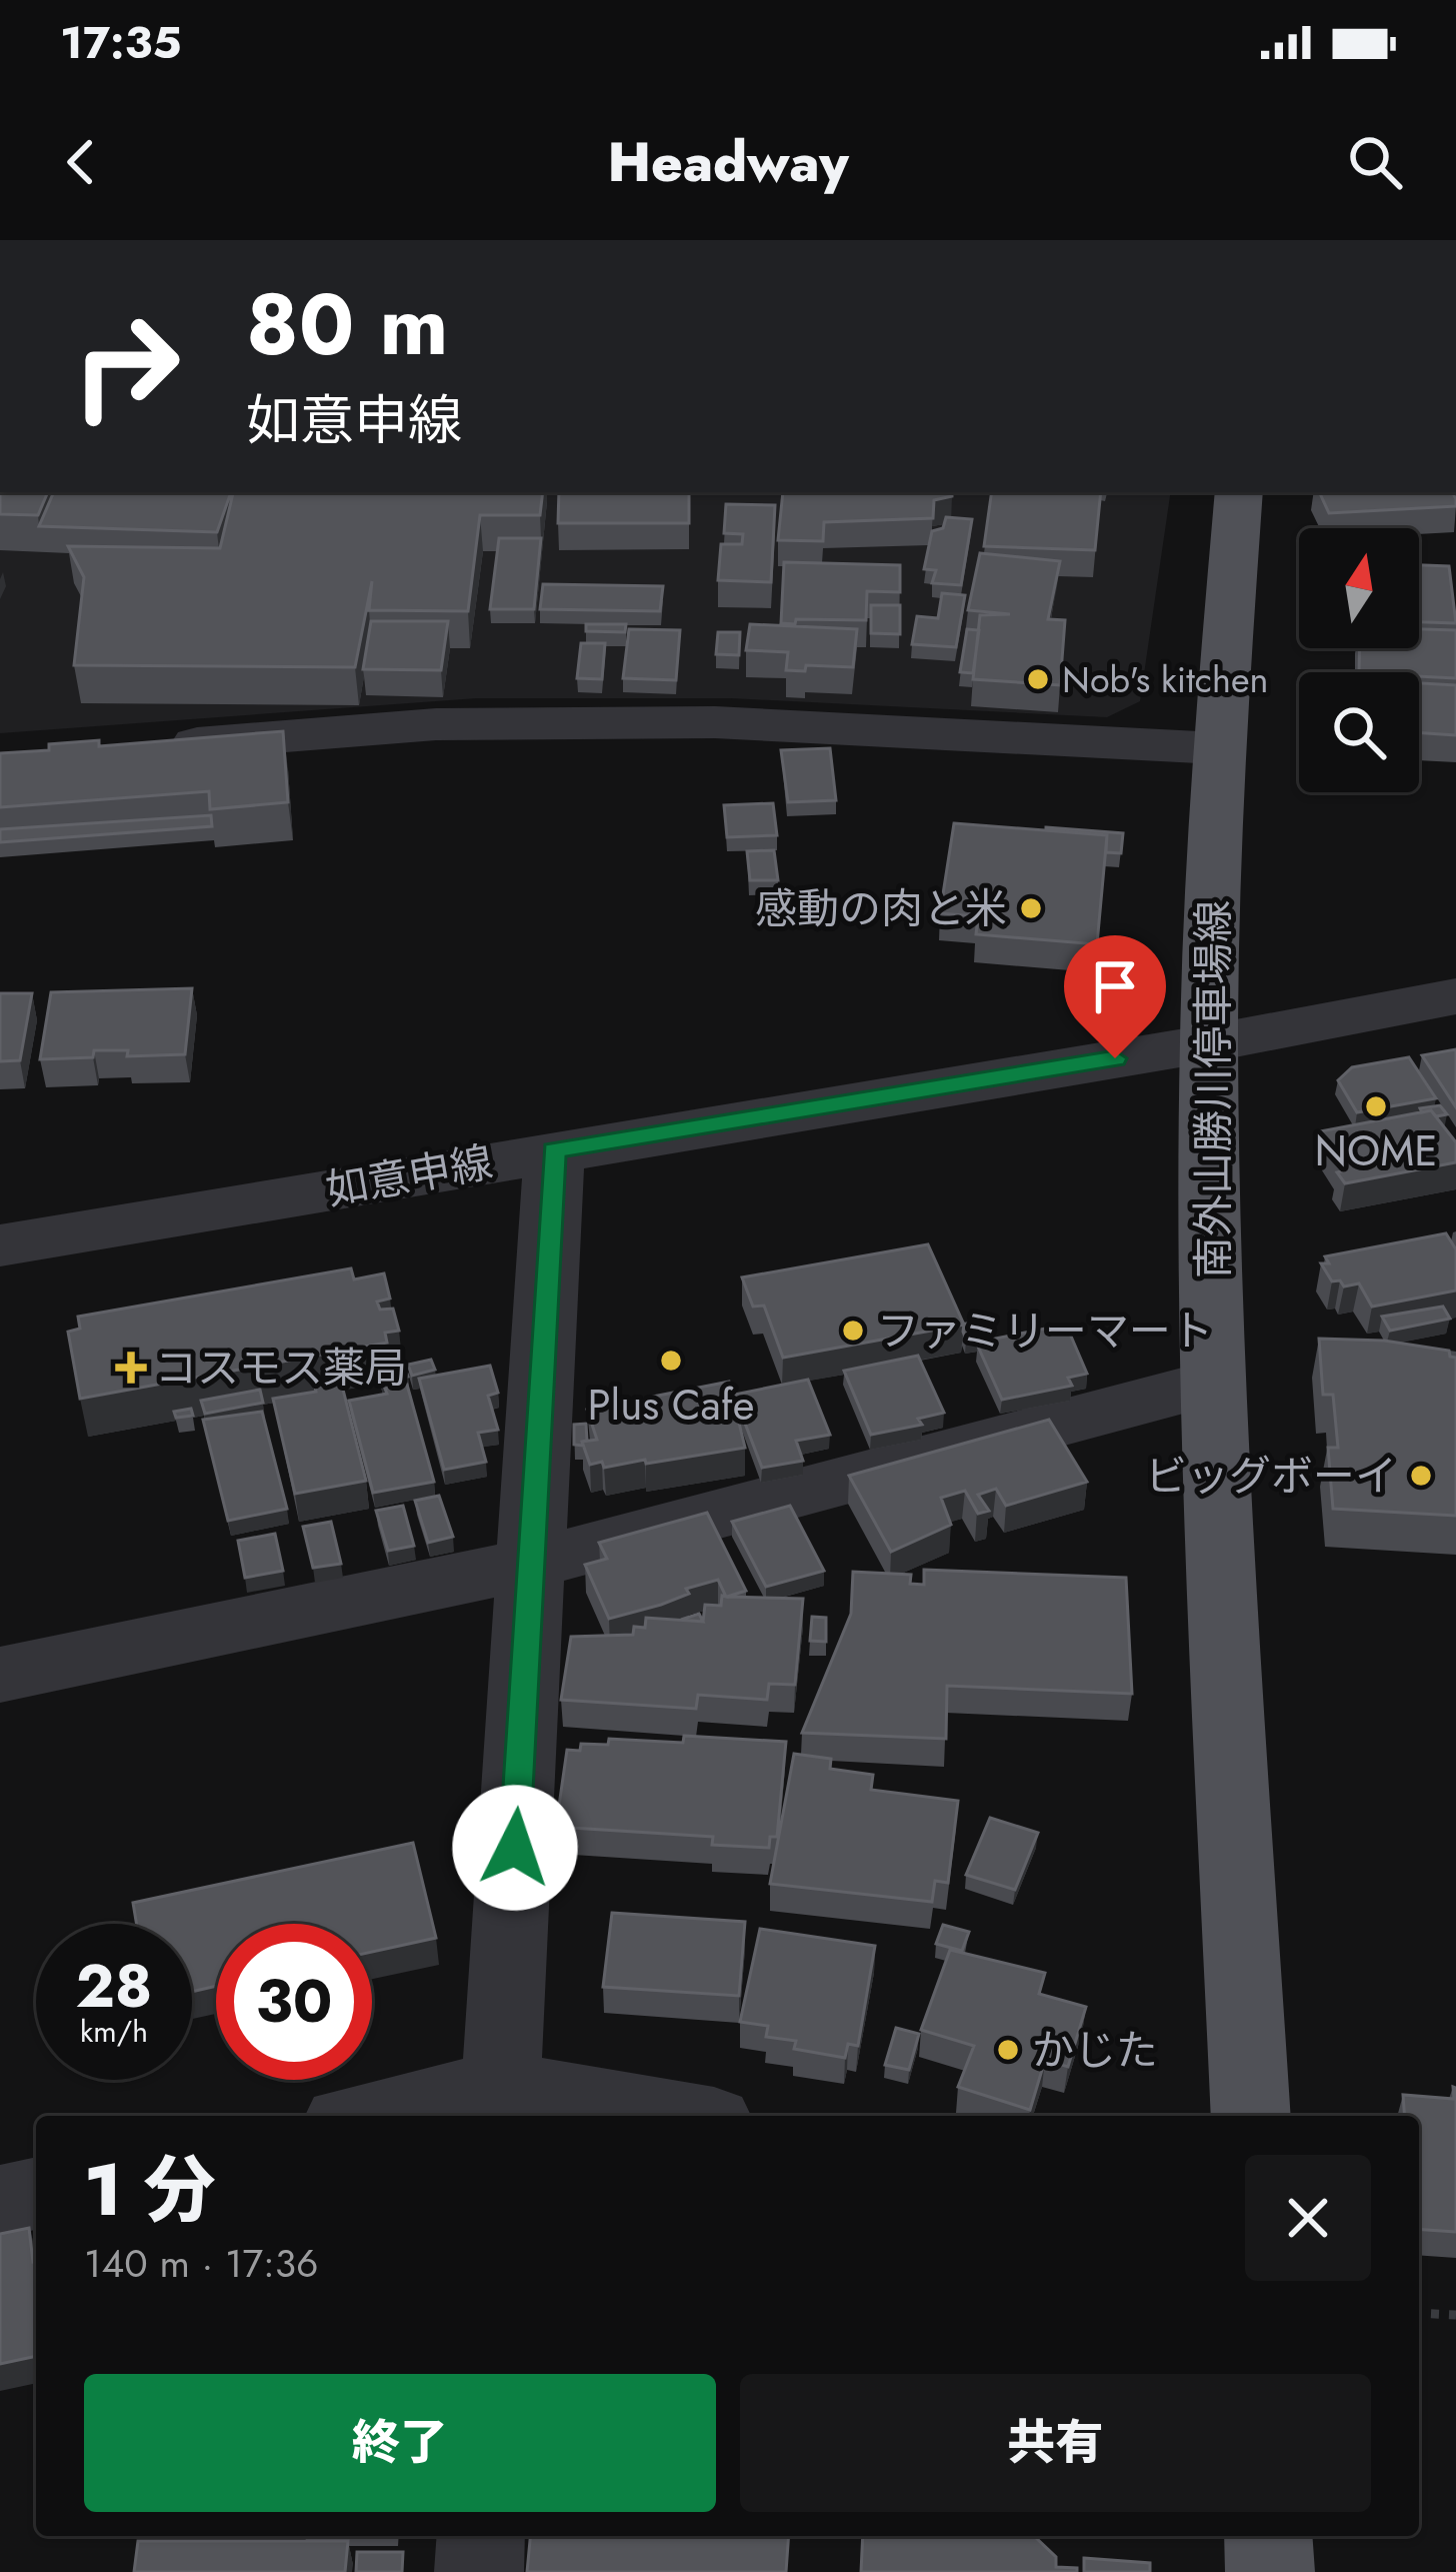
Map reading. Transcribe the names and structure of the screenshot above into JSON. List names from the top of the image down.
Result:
{
  "streets": {
    "main road": ["南外山勝川停車場線"],
    "street": ["如意申線"]
  },
  "crossings": [
    ["南外山勝川停車場線", "如意申線"]
  ],
  "places": {
    "other": [
      "Nob's kitchen",
      "感動の肉と米",
      "NOME",
      "ファミリーマート",
      "Plus Cafe",
      "ビッグボーイ",
      "かじた"
    ],
    "health": ["コスモス薬局"]
  },
  "north": "top",
  "page": {
    "status": "17:35",
    "header": "Headway",
    "turn": ["80 m", "如意申線"],
    "speed": "28 km/h",
    "limit": "30",
    "heading": ["1 分", "140 m · 17:36"],
    "buttons": ["終了", "共有"]
  }
}
